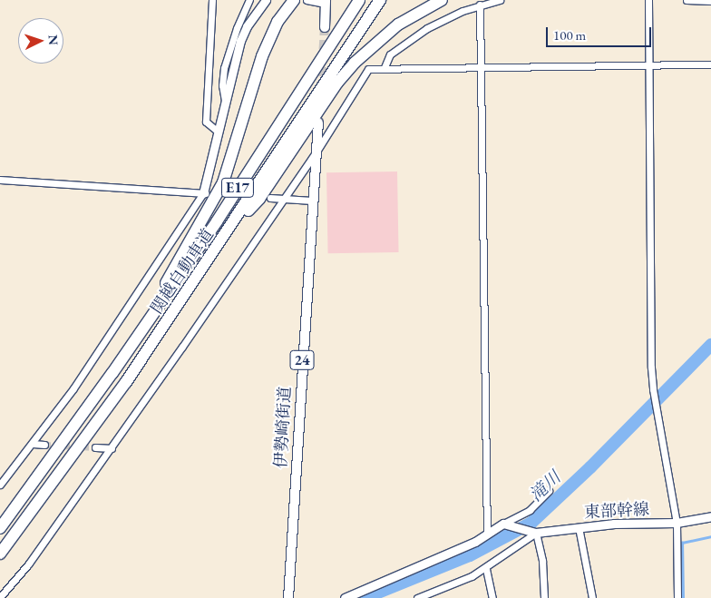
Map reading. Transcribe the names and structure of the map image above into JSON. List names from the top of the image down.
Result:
{
  "streets": {
    "highway": ["E17", "関越自動車道"],
    "main road": ["24", "伊勢崎街道"],
    "street": ["東部幹線"]
  },
  "water": ["滝川"],
  "scale_bar": "100 m",
  "north": "right"
}
